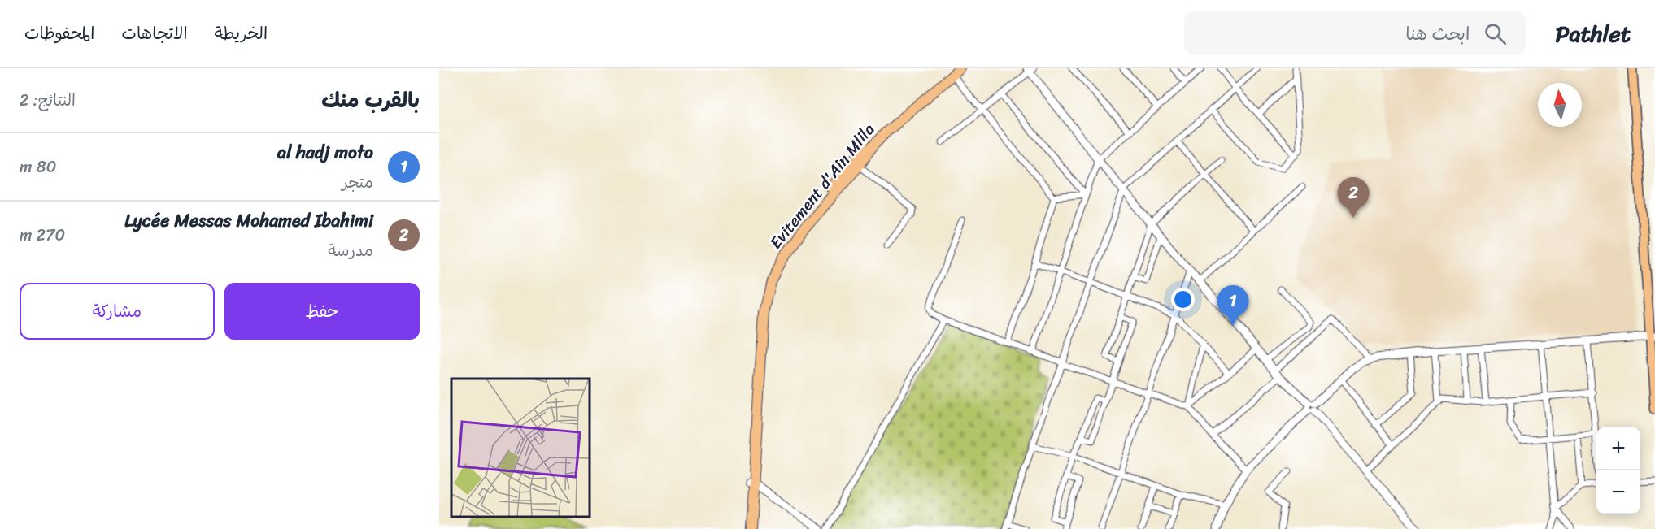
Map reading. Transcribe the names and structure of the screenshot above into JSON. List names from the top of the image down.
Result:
{
  "streets": {
    "highway": ["Evitement d'Ain Mlila"]
  },
  "north": "top",
  "page": {
    "header": "Pathlet",
    "search": "ابحث هنا",
    "nav": ["الخريطة", "الاتجاهات", "المحفوظات"],
    "heading": ["بالقرب منك", "النتائج: 2"],
    "list": [
      {
        "mark": "1",
        "name": "al hadj moto",
        "note": "متجر",
        "value": "80 m"
      },
      {
        "mark": "2",
        "name": "Lycée Messas Mohamed Ibahimi",
        "note": "مدرسة",
        "value": "270 m"
      }
    ],
    "pins": ["2", "1"],
    "buttons": ["حفظ", "مشاركة"],
    "map_buttons": ["+", "−"]
  }
}
